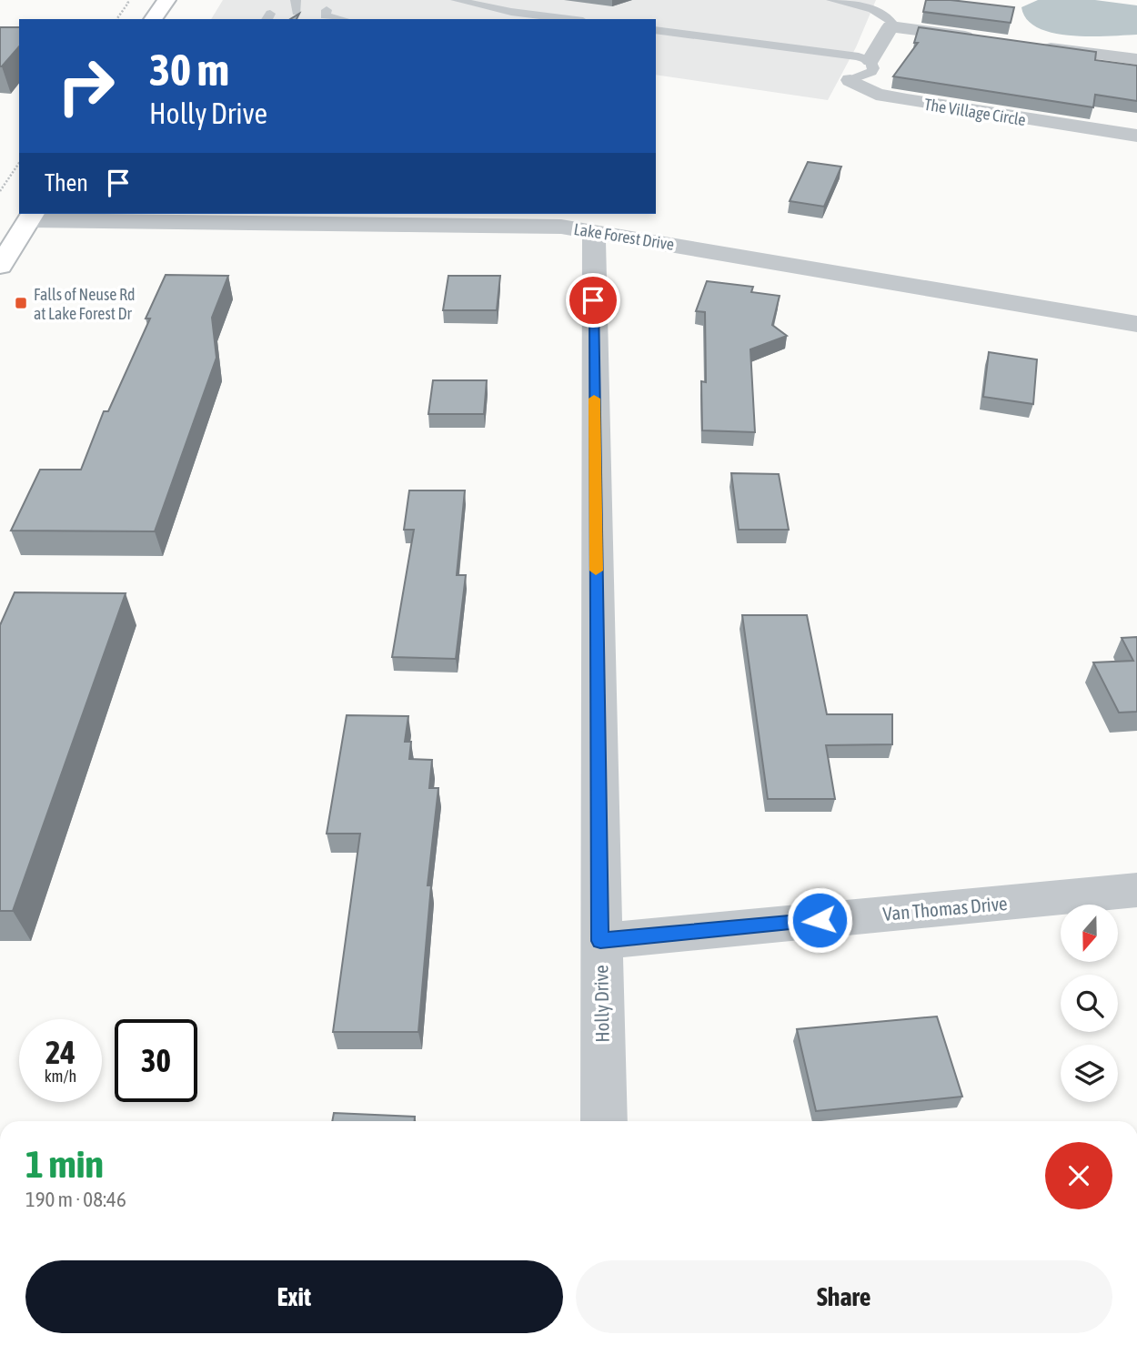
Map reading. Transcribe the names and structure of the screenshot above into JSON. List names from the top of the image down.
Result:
{
  "streets": {
    "street": [
      "The Village Circle",
      "Lake Forest Drive",
      "Van Thomas Drive",
      "Holly Drive"
    ]
  },
  "crossings": [
    ["Lake Forest Drive", "Holly Drive"],
    ["Van Thomas Drive", "Holly Drive"]
  ],
  "places": {
    "transit": ["Falls of Neuse Rd at Lake Forest Dr"]
  },
  "north": "bottom",
  "page": {
    "turn": ["30 m", "Holly Drive"],
    "then": "Then",
    "speed": "24 km/h",
    "limit": "30",
    "heading": ["1 min", "190 m · 08:46"],
    "buttons": ["Exit", "Share"]
  }
}
